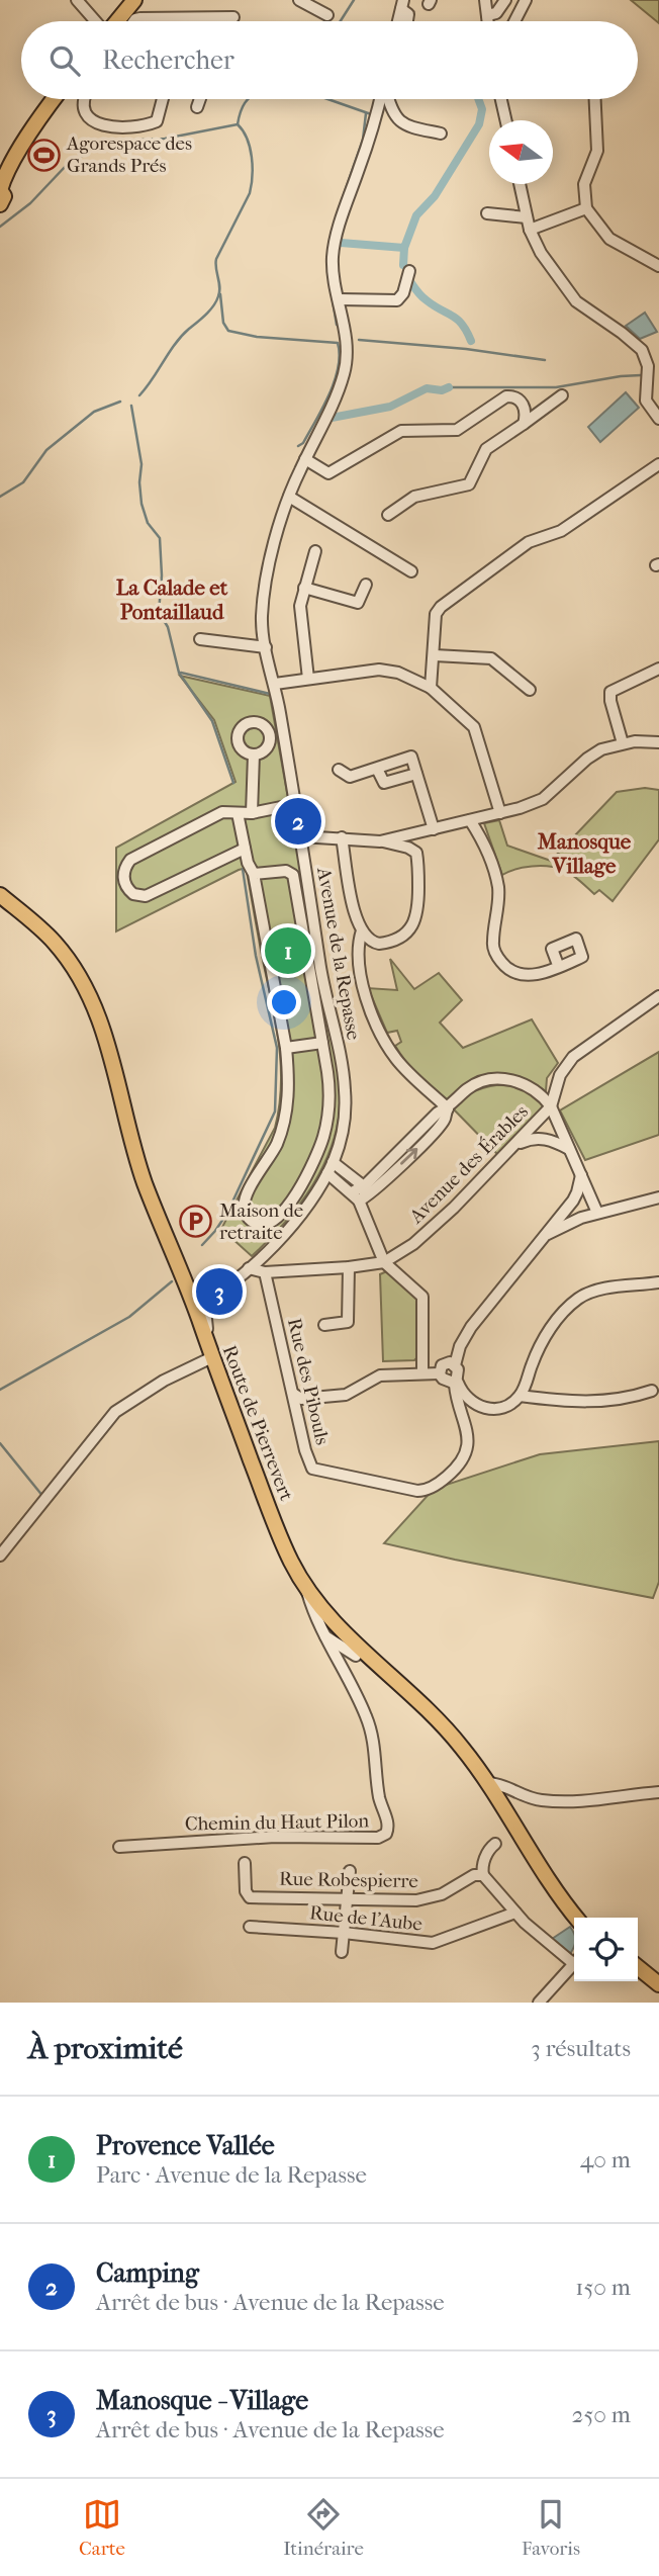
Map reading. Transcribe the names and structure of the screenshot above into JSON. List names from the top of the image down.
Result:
{
  "streets": {
    "main road": ["Route de Pierrevert"],
    "street": [
      "Avenue de la Repasse",
      "Avenue des Érables",
      "Rue des Pibouls",
      "Chemin du Haut Pilon",
      "Rue Robespierre",
      "Rue de l'Aube"
    ]
  },
  "crossings": [
    ["Avenue de la Repasse", "Avenue des Érables"],
    ["Avenue de la Repasse", "Route de Pierrevert"],
    ["Avenue des Érables", "Rue des Pibouls"],
    ["Route de Pierrevert", "Chemin du Haut Pilon"]
  ],
  "districts": ["La Calade et Pontaillaud", "Manosque Village"],
  "places": {
    "sports": ["Agorespace des Grands Prés"],
    "parking": ["Maison de retraite"]
  },
  "north": "left",
  "page": {
    "search": "Rechercher",
    "pins": ["2", "1", "3"],
    "heading": ["À proximité", "3 résultats"],
    "list": [
      {
        "mark": "1",
        "name": "Provence Vallée",
        "note": "Parc · Avenue de la Repasse",
        "value": "40 m"
      },
      {
        "mark": "2",
        "name": "Camping",
        "note": "Arrêt de bus · Avenue de la Repasse",
        "value": "150 m"
      },
      {
        "mark": "3",
        "name": "Manosque - Village",
        "note": "Arrêt de bus · Avenue de la Repasse",
        "value": "250 m"
      }
    ],
    "nav": ["Carte", "Itinéraire", "Favoris"]
  }
}
